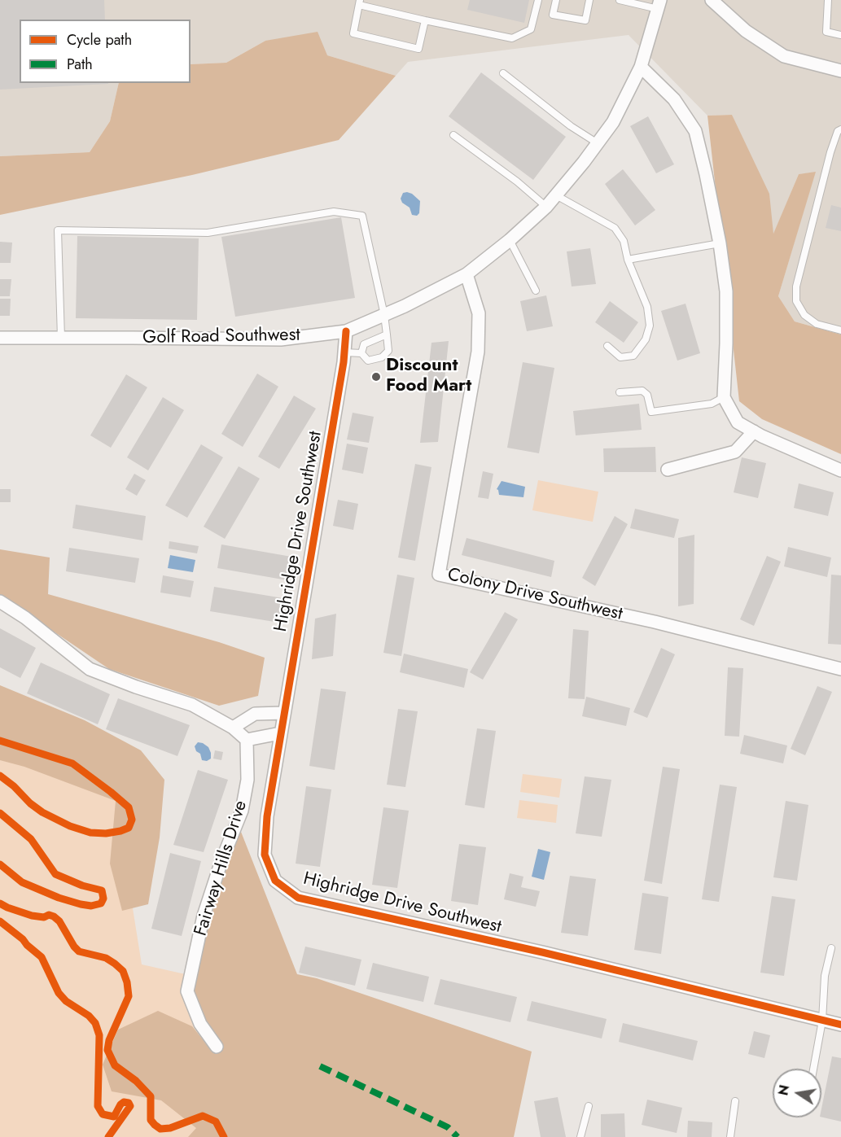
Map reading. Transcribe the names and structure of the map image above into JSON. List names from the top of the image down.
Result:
{
  "streets": {
    "street": [
      "Golf Road Southwest",
      "Highridge Drive Southwest",
      "Colony Drive Southwest",
      "Fairway Hills Drive"
    ]
  },
  "crossings": [
    ["Golf Road Southwest", "Highridge Drive Southwest"],
    ["Golf Road Southwest", "Colony Drive Southwest"]
  ],
  "places": ["Discount Food Mart"],
  "legend": ["Cycle path", "Path"],
  "north": "left"
}
